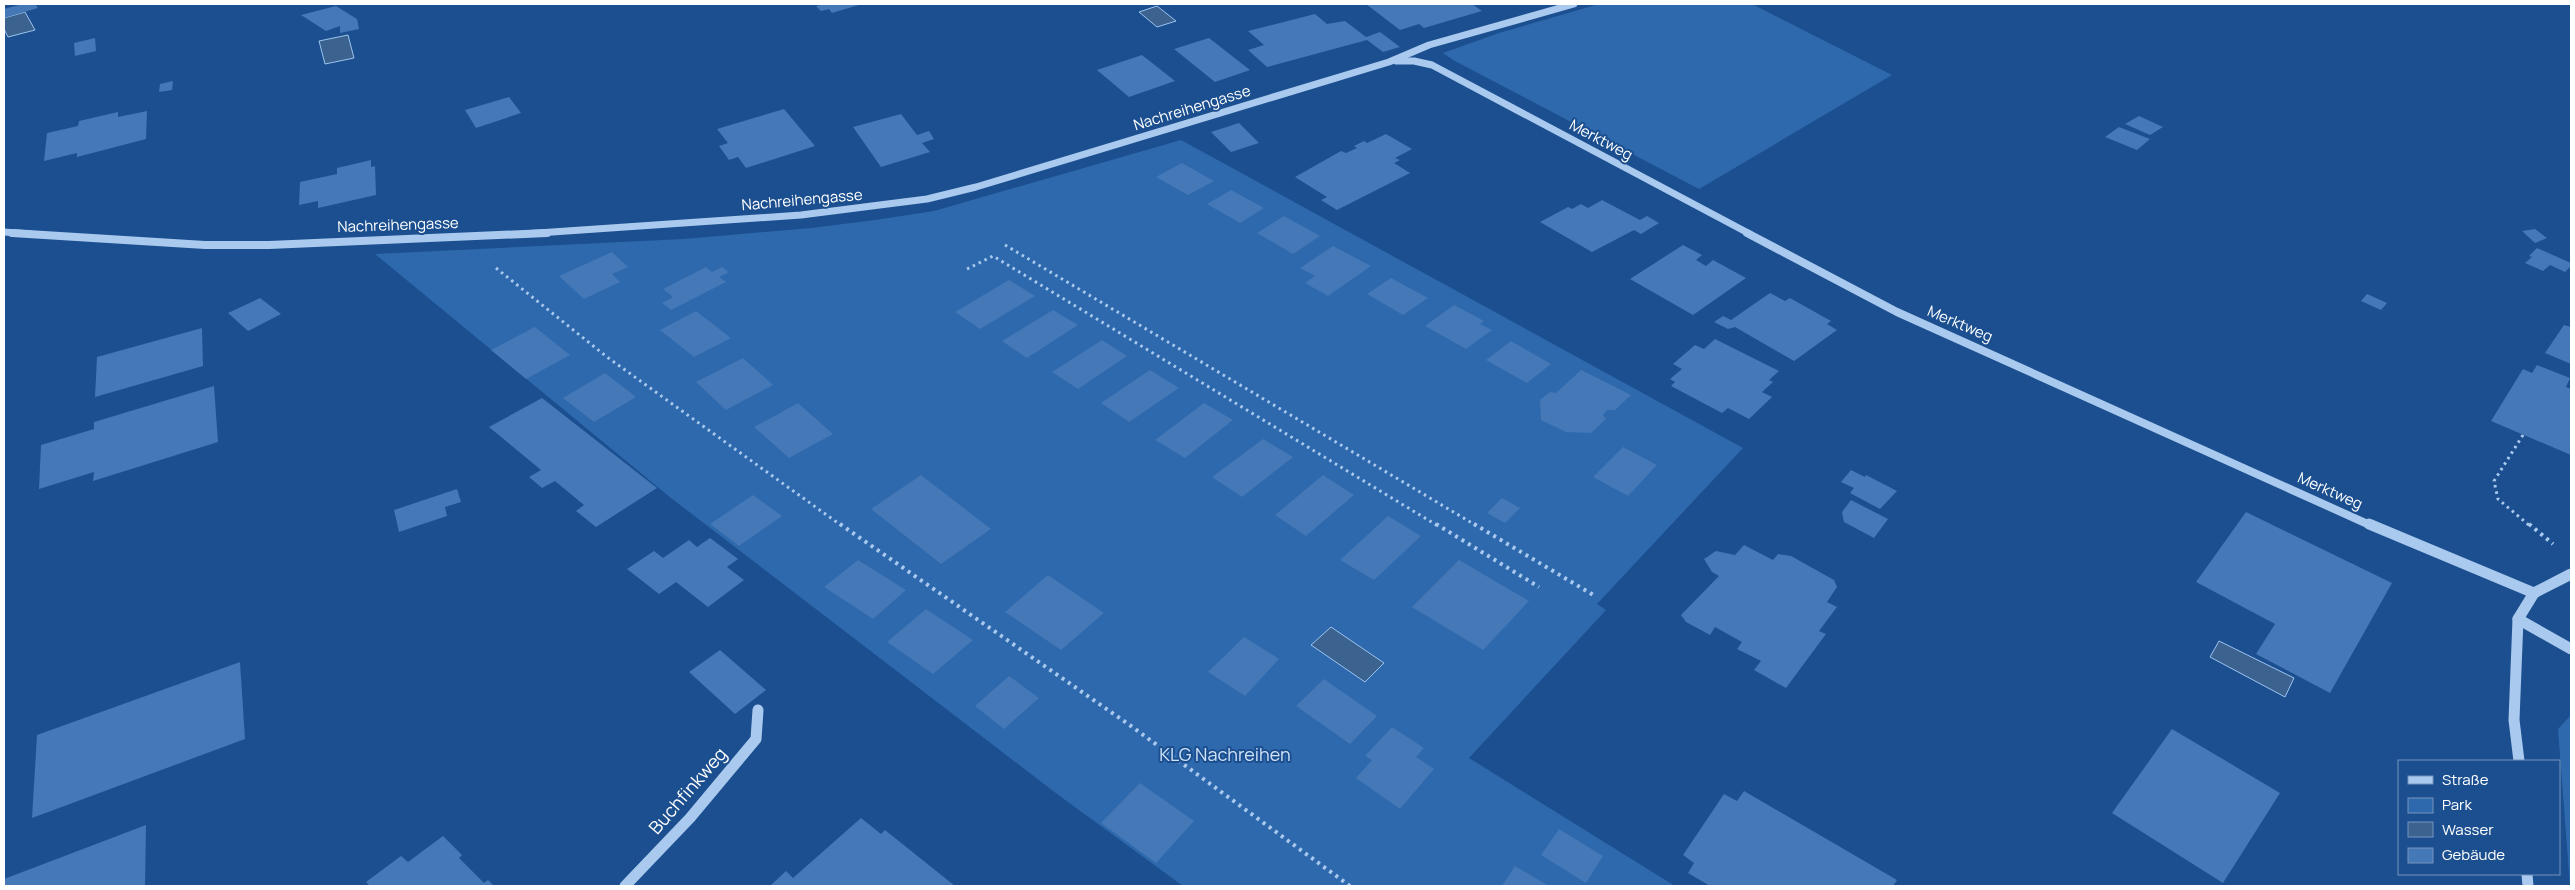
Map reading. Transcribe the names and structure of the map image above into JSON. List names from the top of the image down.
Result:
{
  "streets": {
    "street": ["Nachreihengasse", "Merktweg", "Buchfinkweg"]
  },
  "crossings": [
    ["Nachreihengasse", "Merktweg"]
  ],
  "parks": ["KLG Nachreihen"],
  "legend": [
    "Straße",
    "Park",
    "Wasser",
    "Gebäude"
  ]
}
